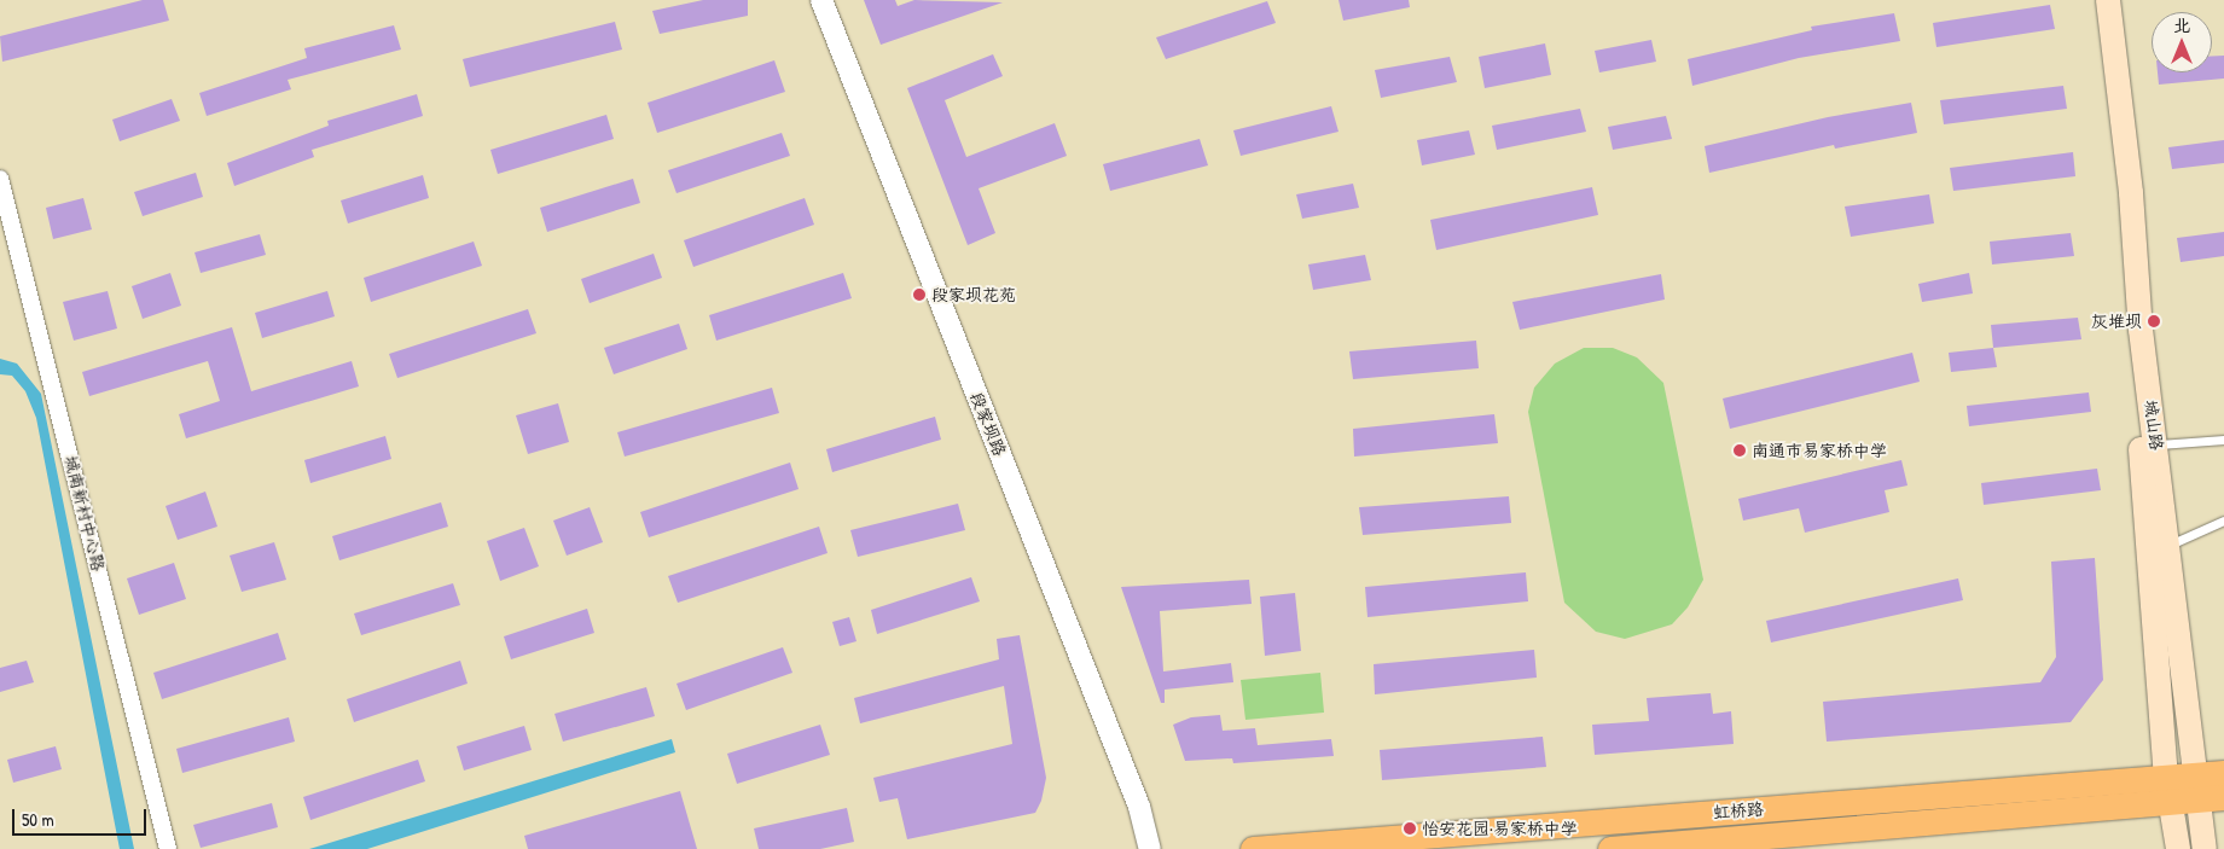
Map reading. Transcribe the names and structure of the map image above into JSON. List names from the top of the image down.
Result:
{
  "streets": {
    "main road": ["城山路", "虹桥路"],
    "street": ["段家坝路", "城南新村中心路"]
  },
  "crossings": [
    ["城山路", "虹桥路"]
  ],
  "places": [
    "段家坝花苑",
    "灰堆坝",
    "南通市易家桥中学",
    "怡安花园·易家桥中学"
  ],
  "scale_bar": "50 m",
  "north": "top"
}
